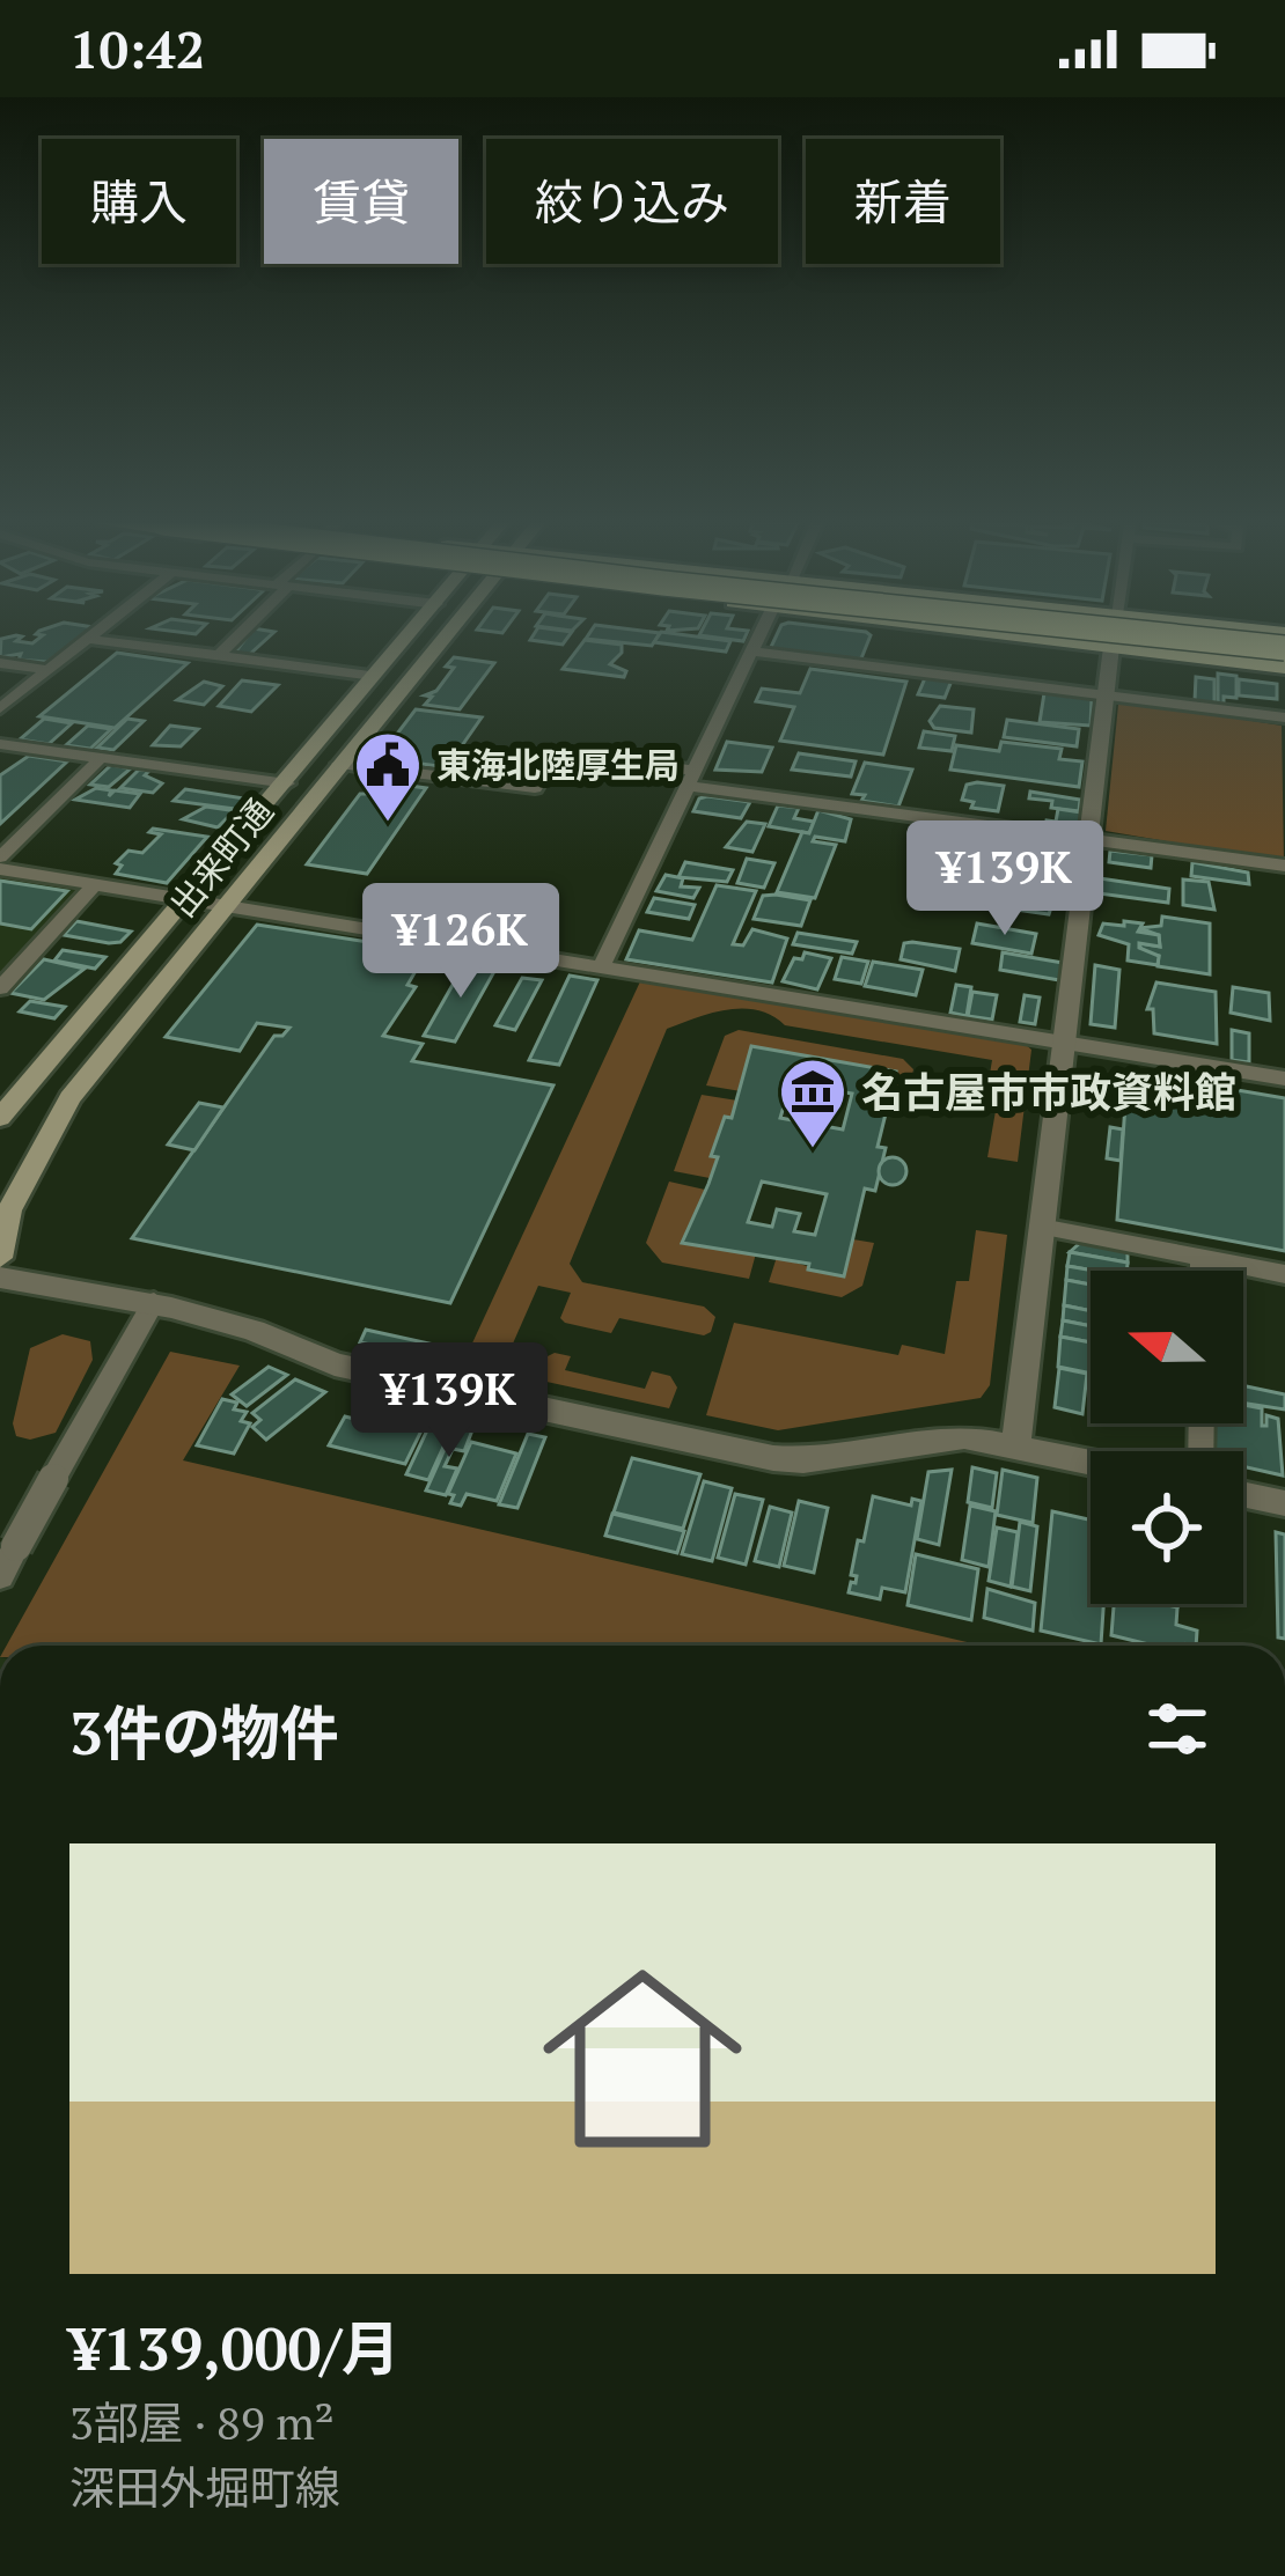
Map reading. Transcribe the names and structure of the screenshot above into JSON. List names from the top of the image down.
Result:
{
  "streets": {
    "main road": ["出来町通"]
  },
  "places": {
    "public building": ["東海北陸厚生局"],
    "museum": ["名古屋市市政資料館"]
  },
  "north": "left",
  "page": {
    "status": "10:42",
    "chip": [
      "購入",
      "賃貸",
      "絞り込み",
      "新着"
    ],
    "price": ["¥139K", "¥126K", "¥139K"],
    "heading": "3件の物件",
    "list": [
      {
        "name": "¥139,000/月",
        "note": "3部屋 · 89 m² · 深田外堀町線"
      }
    ]
  }
}
